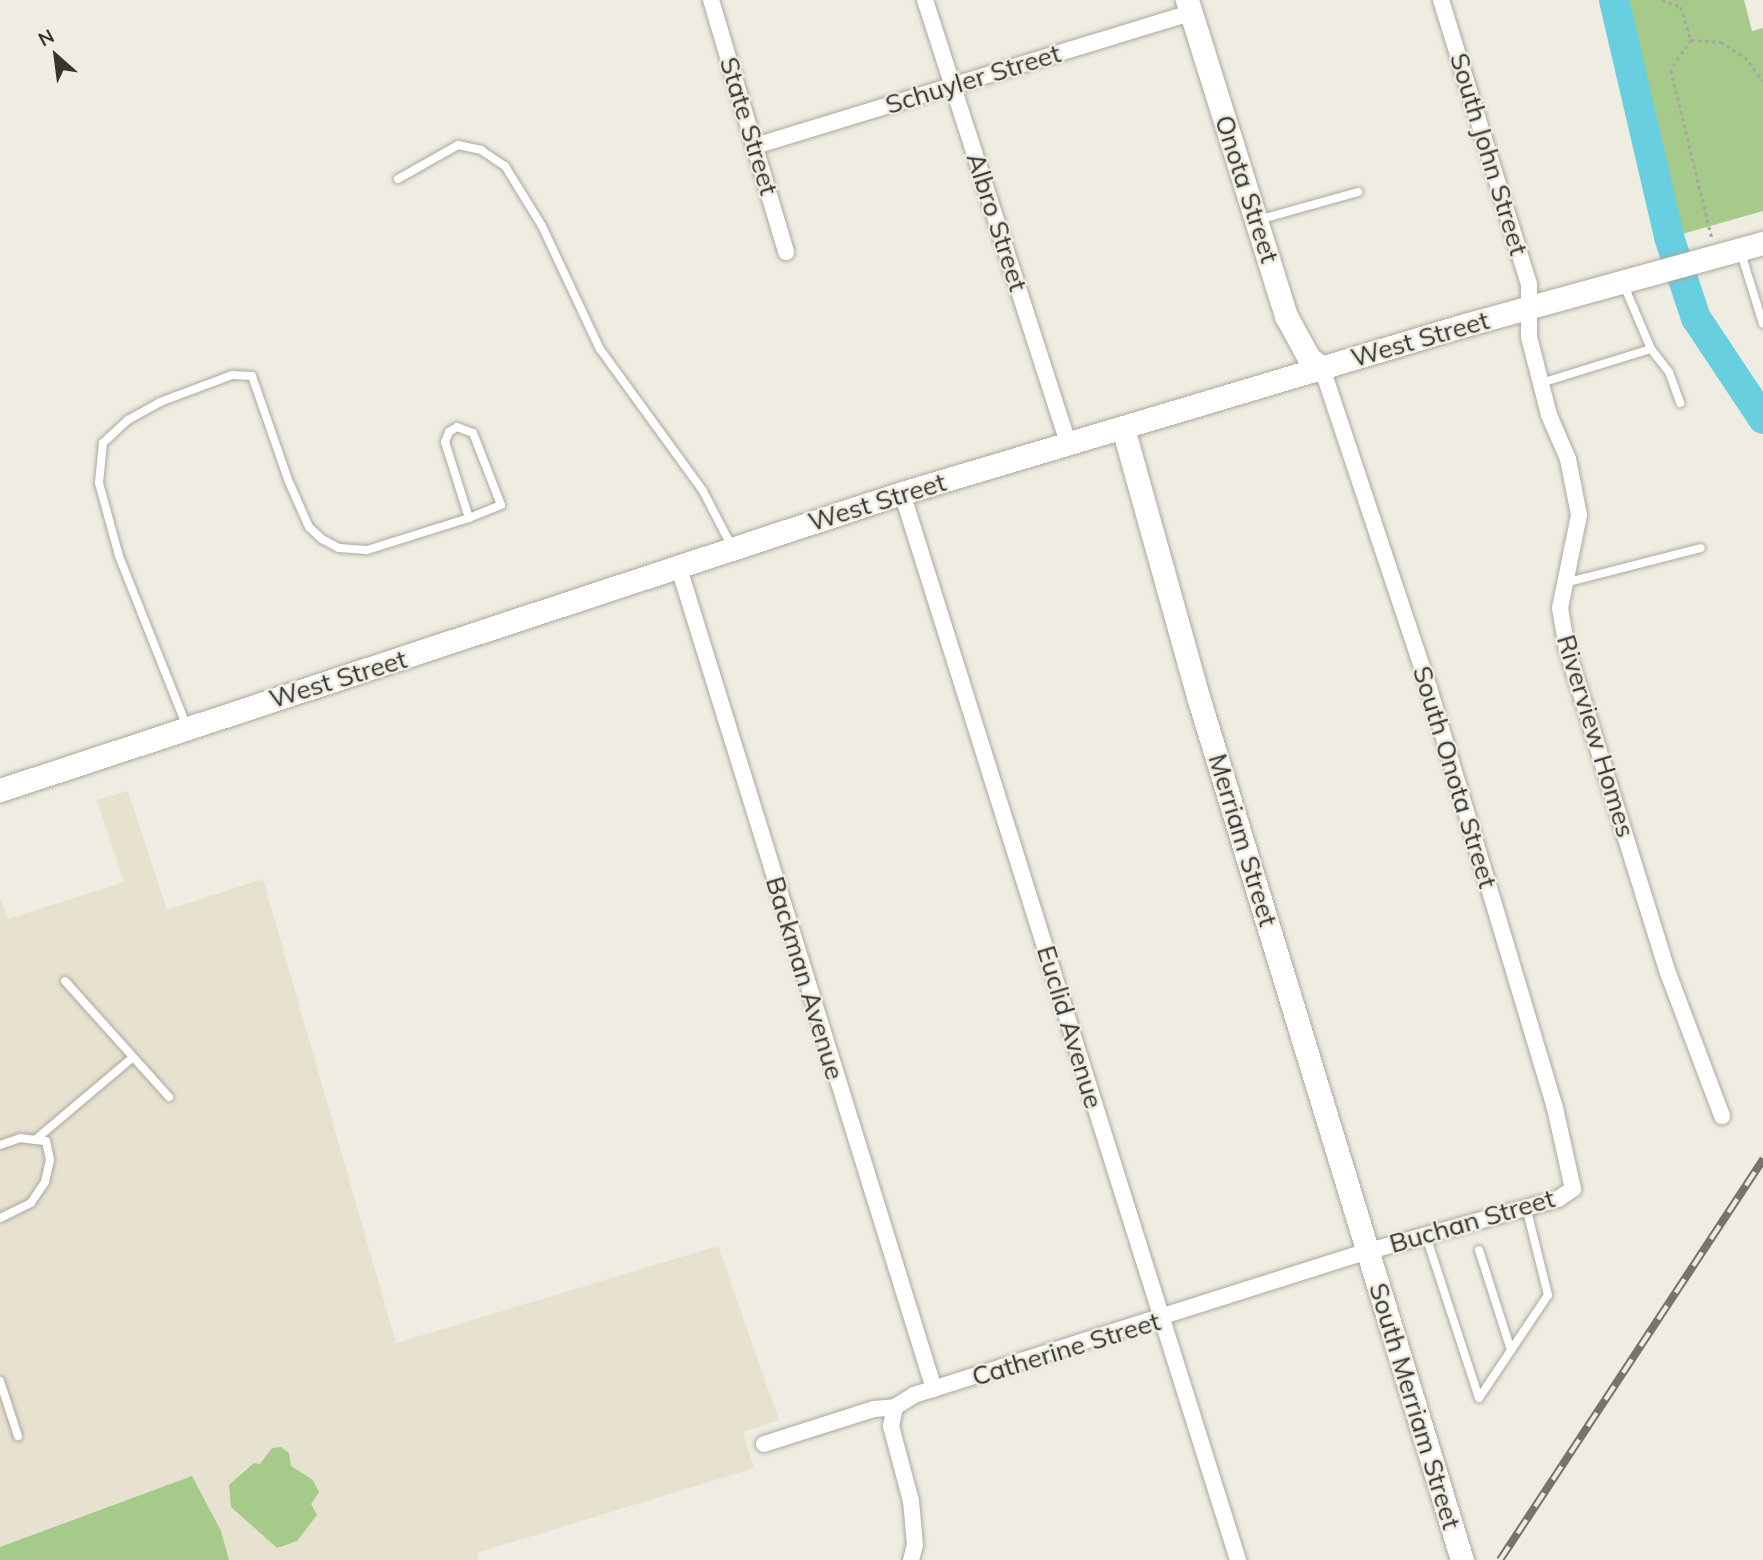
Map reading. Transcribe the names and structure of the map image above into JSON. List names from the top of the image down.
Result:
{
  "streets": {
    "street": [
      "Schuyler Street",
      "State Street",
      "South John Street",
      "Onota Street",
      "Albro Street",
      "West Street",
      "Riverview Homes",
      "South Onota Street",
      "Merriam Street",
      "Backman Avenue",
      "Euclid Avenue",
      "Buchan Street",
      "Catherine Street",
      "South Merriam Street"
    ]
  },
  "crossings": [
    ["Schuyler Street", "State Street"],
    ["Schuyler Street", "Onota Street"],
    ["Schuyler Street", "Albro Street"],
    ["South John Street", "West Street"],
    ["South John Street", "Riverview Homes"],
    ["Onota Street", "West Street"],
    ["Onota Street", "South Onota Street"],
    ["Albro Street", "West Street"],
    ["West Street", "Riverview Homes"],
    ["West Street", "South Onota Street"],
    ["West Street", "Merriam Street"],
    ["West Street", "Backman Avenue"],
    ["West Street", "Euclid Avenue"],
    ["South Onota Street", "Buchan Street"],
    ["Merriam Street", "Buchan Street"],
    ["Merriam Street", "Catherine Street"],
    ["Merriam Street", "South Merriam Street"],
    ["Backman Avenue", "Catherine Street"],
    ["Euclid Avenue", "Catherine Street"],
    ["Buchan Street", "Catherine Street"],
    ["Buchan Street", "South Merriam Street"],
    ["Catherine Street", "South Merriam Street"]
  ],
  "north": "top left"
}
